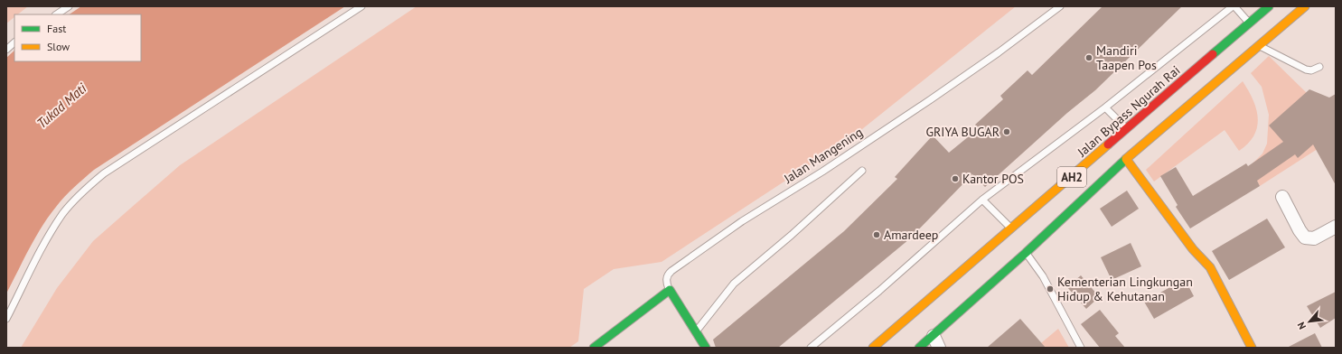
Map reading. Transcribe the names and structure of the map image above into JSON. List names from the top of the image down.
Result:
{
  "streets": {
    "main road": ["Jalan Bypass Ngurah Rai", "AH2"],
    "lane": ["Jalan Mangening"]
  },
  "water": ["Tukad Mati"],
  "places": [
    "Mandiri Taapen Pos",
    "GRIYA BUGAR",
    "Kantor POS",
    "Amardeep",
    "Kementerian Lingkungan Hidup & Kehutanan"
  ],
  "legend": ["Fast", "Slow"],
  "north": "bottom left"
}
